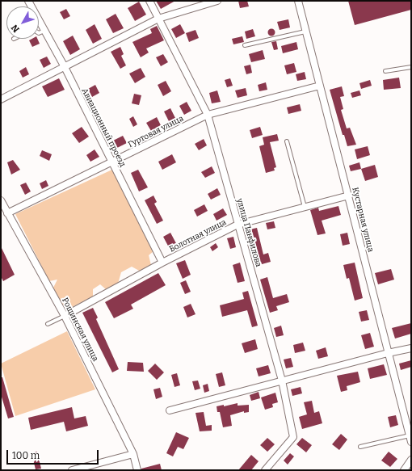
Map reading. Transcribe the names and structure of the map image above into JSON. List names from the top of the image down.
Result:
{
  "streets": {
    "street": [
      "Авиационный проезд",
      "Гуртовая улица",
      "Кустарная улица",
      "улица Панфилова",
      "Болотная улица",
      "Рощинская улица"
    ]
  },
  "crossings": [
    ["Авиационный проезд", "Гуртовая улица"],
    ["Авиационный проезд", "Болотная улица"],
    ["Гуртовая улица", "Кустарная улица"],
    ["Гуртовая улица", "улица Панфилова"],
    ["Гуртовая улица", "Рощинская улица"],
    ["Кустарная улица", "Болотная улица"],
    ["улица Панфилова", "Болотная улица"],
    ["Болотная улица", "Рощинская улица"]
  ],
  "scale_bar": "100 m",
  "north": "bottom left"
}
